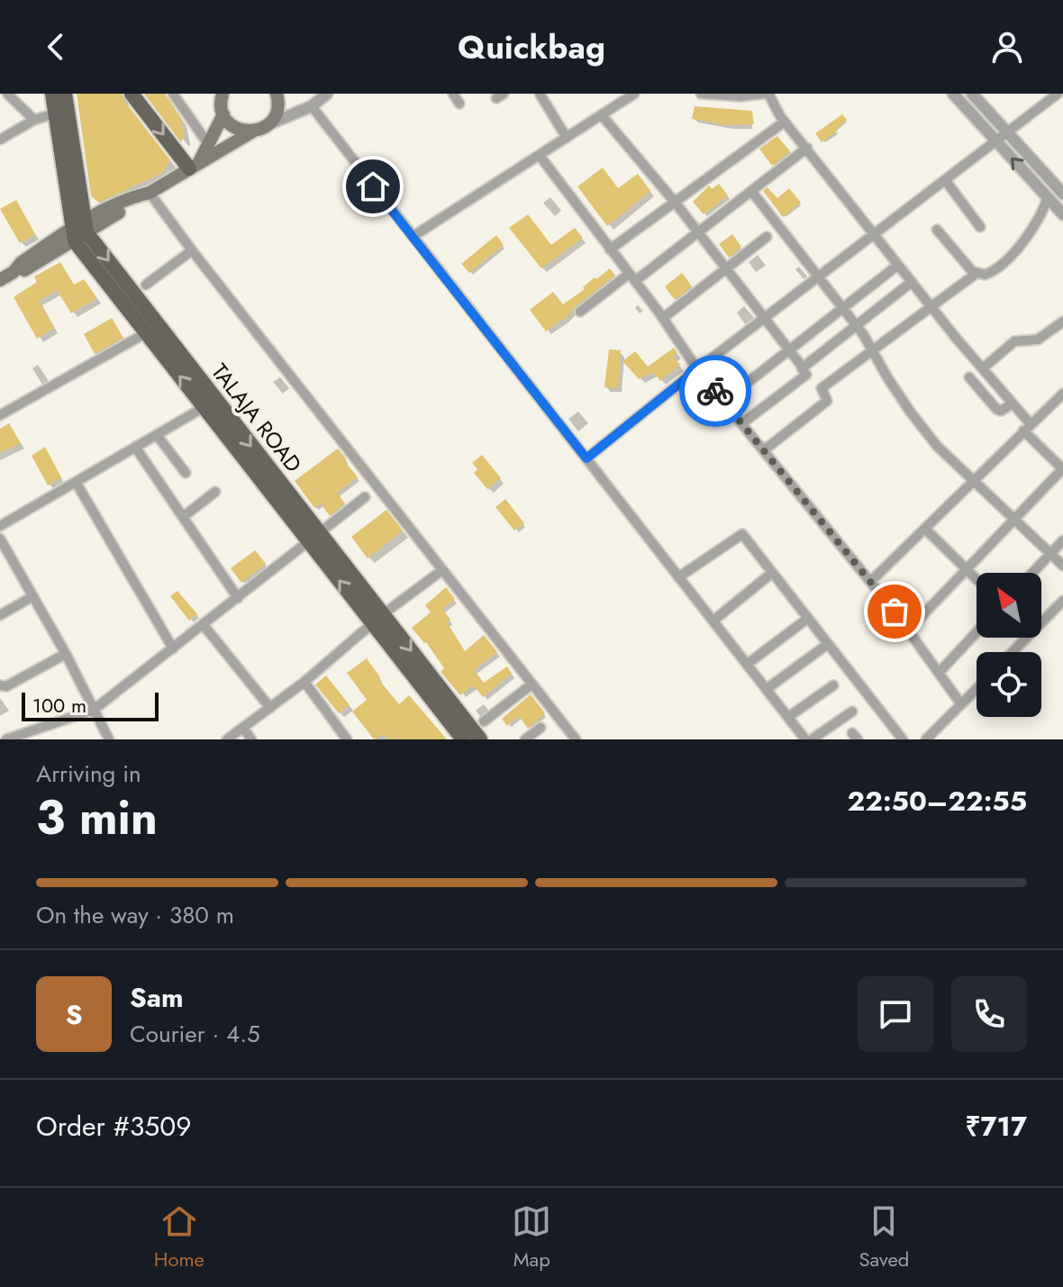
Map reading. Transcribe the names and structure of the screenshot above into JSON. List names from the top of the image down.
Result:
{
  "streets": {
    "main road": ["TALAJA ROAD"]
  },
  "scale_bar": "100 m",
  "north": "top left",
  "page": {
    "header": "Quickbag",
    "scale": "100 m",
    "heading": ["3 min", "Arriving in", "22:50–22:55"],
    "panel": [
      "Sam",
      "Courier · 4.5",
      "Order #3509",
      "₹717"
    ],
    "bar": "On the way · 380 m",
    "round": "S",
    "tabs": ["Home", "Map", "Saved"]
  }
}
